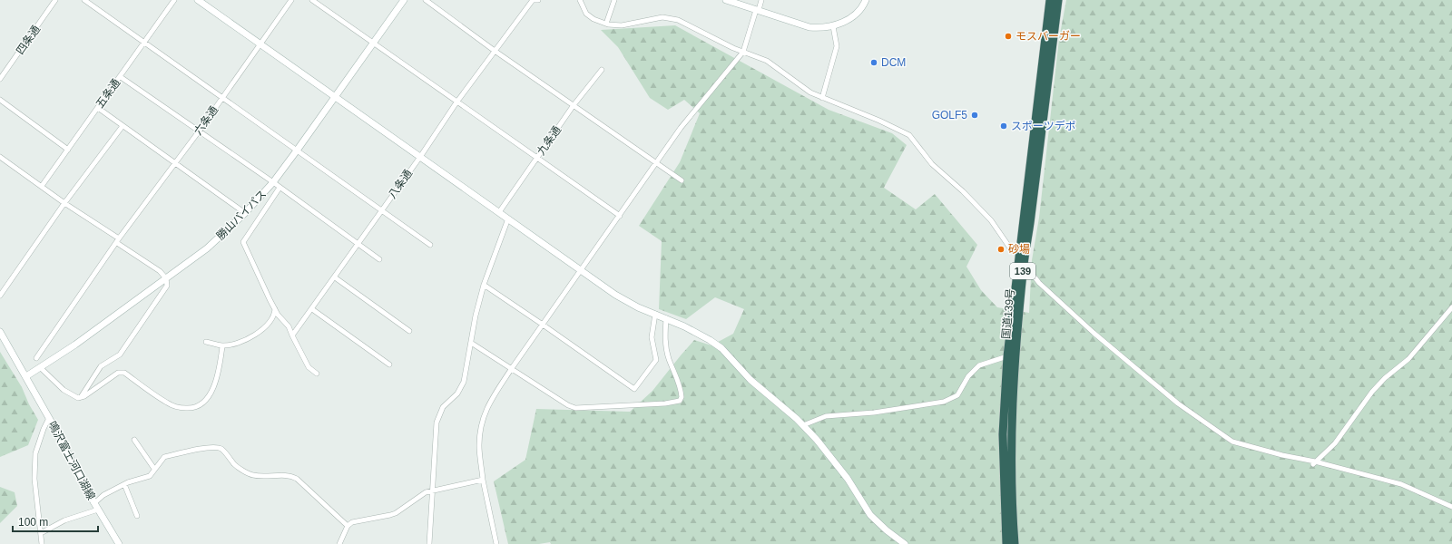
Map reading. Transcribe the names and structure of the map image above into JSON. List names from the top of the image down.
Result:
{
  "streets": {
    "highway": ["139", "国道139号"],
    "street": [
      "四条通",
      "五条通",
      "六条通",
      "九条通",
      "八条通",
      "勝山バイパス",
      "鳴沢富士河口湖線"
    ]
  },
  "crossings": [
    ["勝山バイパス", "鳴沢富士河口湖線"]
  ],
  "places": [
    "モスバーガー",
    "DCM",
    "GOLF5",
    "スポーツデポ",
    "砂場"
  ],
  "scale_bar": "100 m"
}
